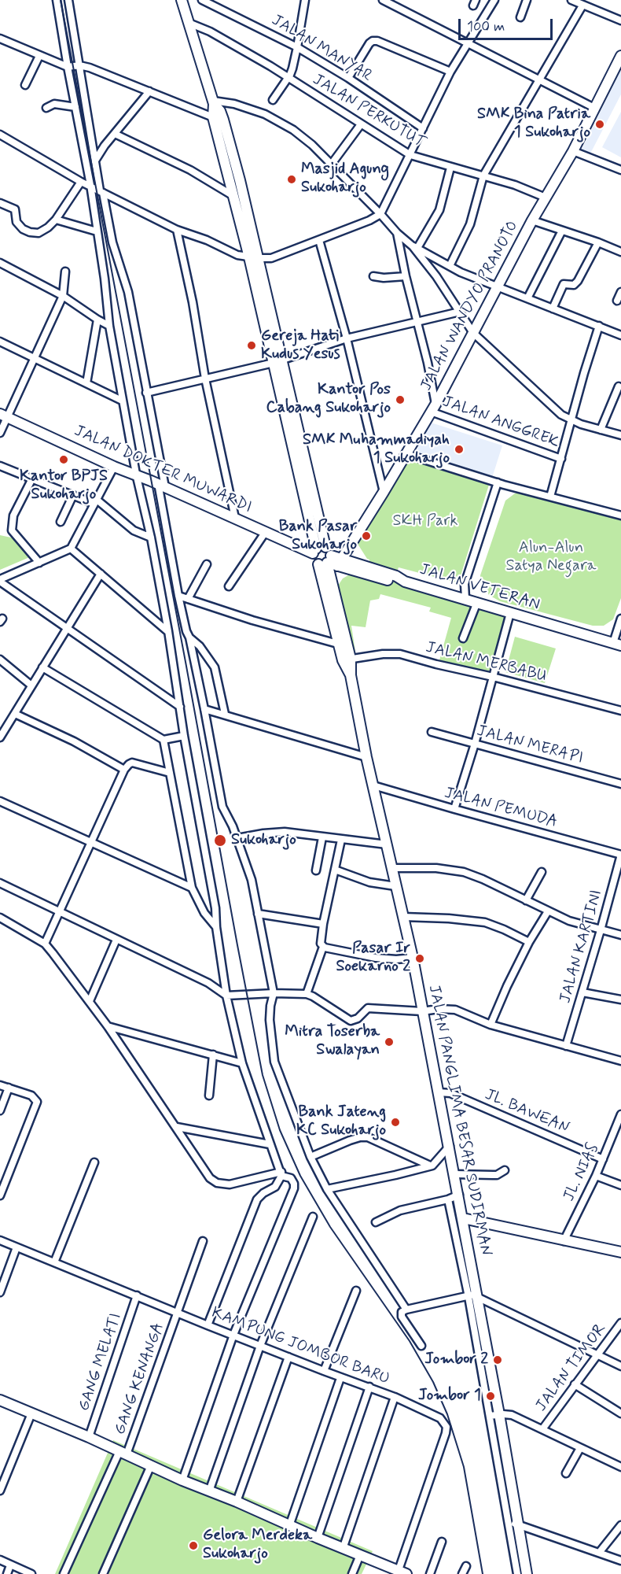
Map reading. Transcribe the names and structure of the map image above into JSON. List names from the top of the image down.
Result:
{
  "streets": {
    "main road": [
      "JALAN WANDYO PRANOTO",
      "JALAN DOKTER MUWARDI",
      "JALAN VETERAN",
      "JALAN PANGLIMA BESAR SUDIRMAN"
    ],
    "street": [
      "JALAN MANYAR",
      "JALAN PERKUTUT",
      "JALAN ANGGREK",
      "JALAN MERBABU",
      "JALAN MERAPI",
      "JALAN PEMUDA",
      "JALAN KARTINI",
      "JL. BAWEAN",
      "JL. NIAS",
      "KAMPUNG JOMBOR BARU",
      "GANG MELATI",
      "JALAN TIMOR",
      "GANG KENANGA"
    ]
  },
  "crossings": [
    ["JALAN PERKUTUT", "JALAN WANDYO PRANOTO"],
    ["JALAN WANDYO PRANOTO", "JALAN ANGGREK"],
    ["JALAN WANDYO PRANOTO", "JALAN VETERAN"],
    ["JALAN WANDYO PRANOTO", "JALAN PANGLIMA BESAR SUDIRMAN"],
    ["JALAN VETERAN", "JALAN PANGLIMA BESAR SUDIRMAN"],
    ["JALAN MERBABU", "JALAN PANGLIMA BESAR SUDIRMAN"],
    ["JALAN PEMUDA", "JALAN KARTINI"],
    ["JALAN PEMUDA", "JALAN PANGLIMA BESAR SUDIRMAN"],
    ["JL. BAWEAN", "JALAN PANGLIMA BESAR SUDIRMAN"],
    ["JL. BAWEAN", "JL. NIAS"],
    ["KAMPUNG JOMBOR BARU", "GANG MELATI"],
    ["KAMPUNG JOMBOR BARU", "GANG KENANGA"]
  ],
  "parks": ["SKH Park", "Alun-Alun Satya Negara"],
  "places": [
    "SMK Bina Patria 1 Sukoharjo",
    "Masjid Agung Sukoharjo",
    "Gereja Hati Kudus Yesus",
    "Kantor Pos Cabang Sukoharjo",
    "SMK Muhammadiyah 1 Sukoharjo",
    "Kantor BPJS Sukoharjo",
    "Bank Pasar Sukoharjo",
    "Sukoharjo",
    "Pasar Ir Soekarno 2",
    "Mitra Toserba Swalayan",
    "Bank Jateng KC Sukoharjo",
    "Jombor 2",
    "Jombor 1",
    "Gelora Merdeka Sukoharjo"
  ],
  "scale_bar": "100 m"
}
